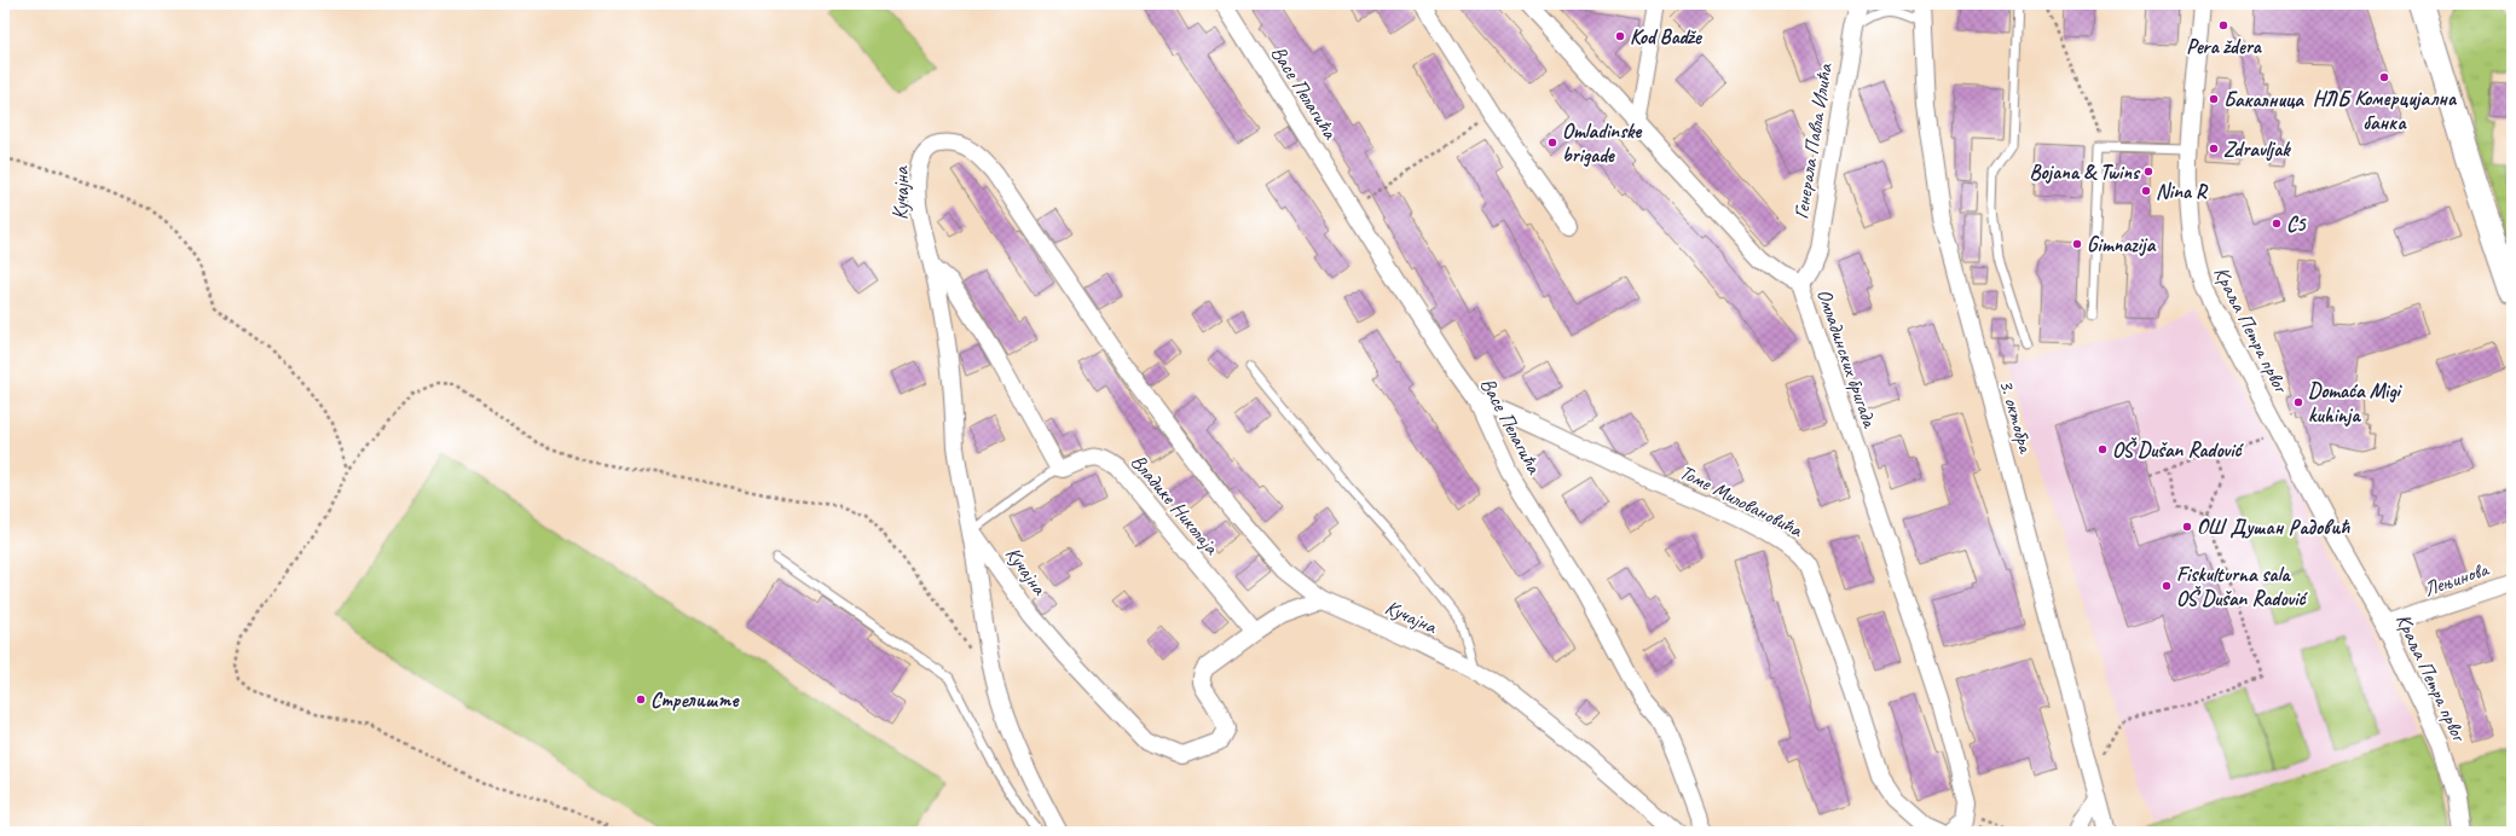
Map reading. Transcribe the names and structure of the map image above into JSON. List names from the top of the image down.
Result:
{
  "streets": {
    "street": [
      "Васе Пелагића",
      "Генерала Павла Илића",
      "Кучајна",
      "Краља Петра првог",
      "Омладинских бригада",
      "3. октобра",
      "Томе Миловановића",
      "Владике Николаја",
      "Лењинова"
    ]
  },
  "crossings": [
    ["Васе Пелагића", "Томе Миловановића"],
    ["Генерала Павла Илића", "Омладинских бригада"],
    ["Кучајна", "Владике Николаја"],
    ["Краља Петра првог", "Лењинова"]
  ],
  "places": [
    "Pera ždera",
    "Kod Badže",
    "НЛБ Комерцијална банка",
    "Бакалница",
    "Omladinske brigade",
    "Zdravljak",
    "Bojana & Twins",
    "Nina R",
    "C5",
    "Gimnazija",
    "Domaća Migi kuhinja",
    "OŠ Dušan Radović",
    "ОШ Душан Радовић",
    "Fiskulturna sala OŠ Dušan Radović",
    "Стрелиште"
  ]
}
